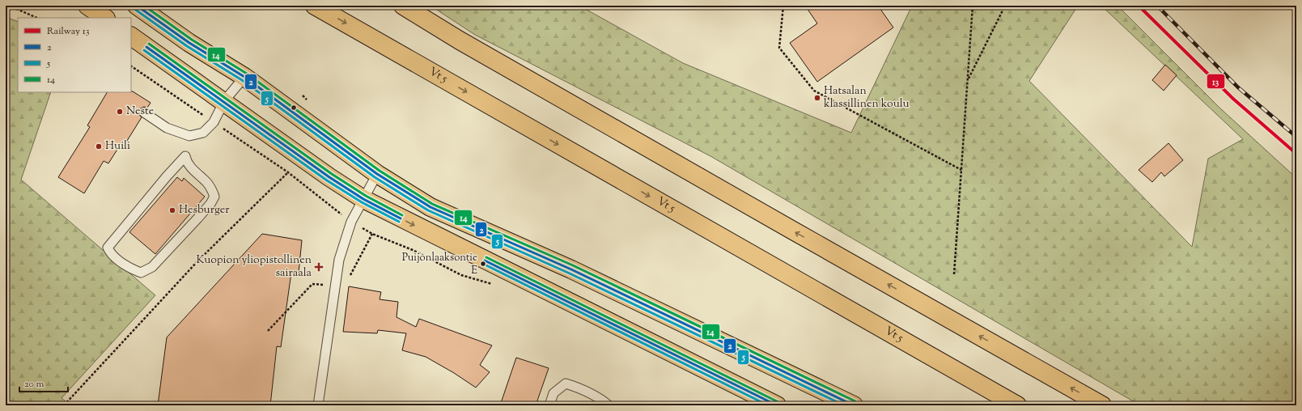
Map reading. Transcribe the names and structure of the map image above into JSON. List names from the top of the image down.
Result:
{
  "streets": {
    "main road": ["Vt 5"]
  },
  "places": {
    "other": [
      "Hatsalan klassillinen koulu",
      "Neste",
      "Huili",
      "Hesburger",
      "Puijonlaaksontie E"
    ],
    "health": ["Kuopion yliopistollinen sairaala"]
  },
  "lines": [
    "rail line 13",
    "transit line 2",
    "transit line 14",
    "transit line 5"
  ],
  "legend": [
    "Railway 13",
    "2",
    "5",
    "14"
  ],
  "scale_bar": "20 m"
}
